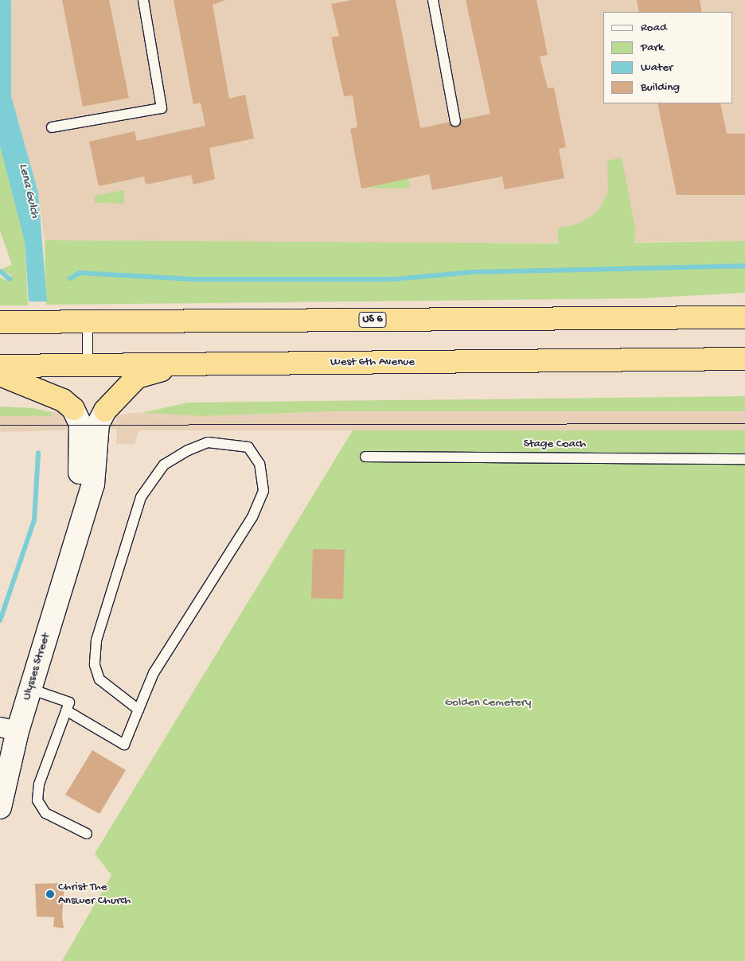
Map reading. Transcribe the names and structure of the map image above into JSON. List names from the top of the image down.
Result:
{
  "streets": {
    "highway": ["US 6", "West 6th Avenue"],
    "street": ["Ulysses Street"],
    "lane": ["Stage Coach"]
  },
  "water": ["Lena Gulch"],
  "parks": ["Golden Cemetery"],
  "places": ["Christ The Answer Church"],
  "legend": [
    "Road",
    "Park",
    "Water",
    "Building"
  ]
}
